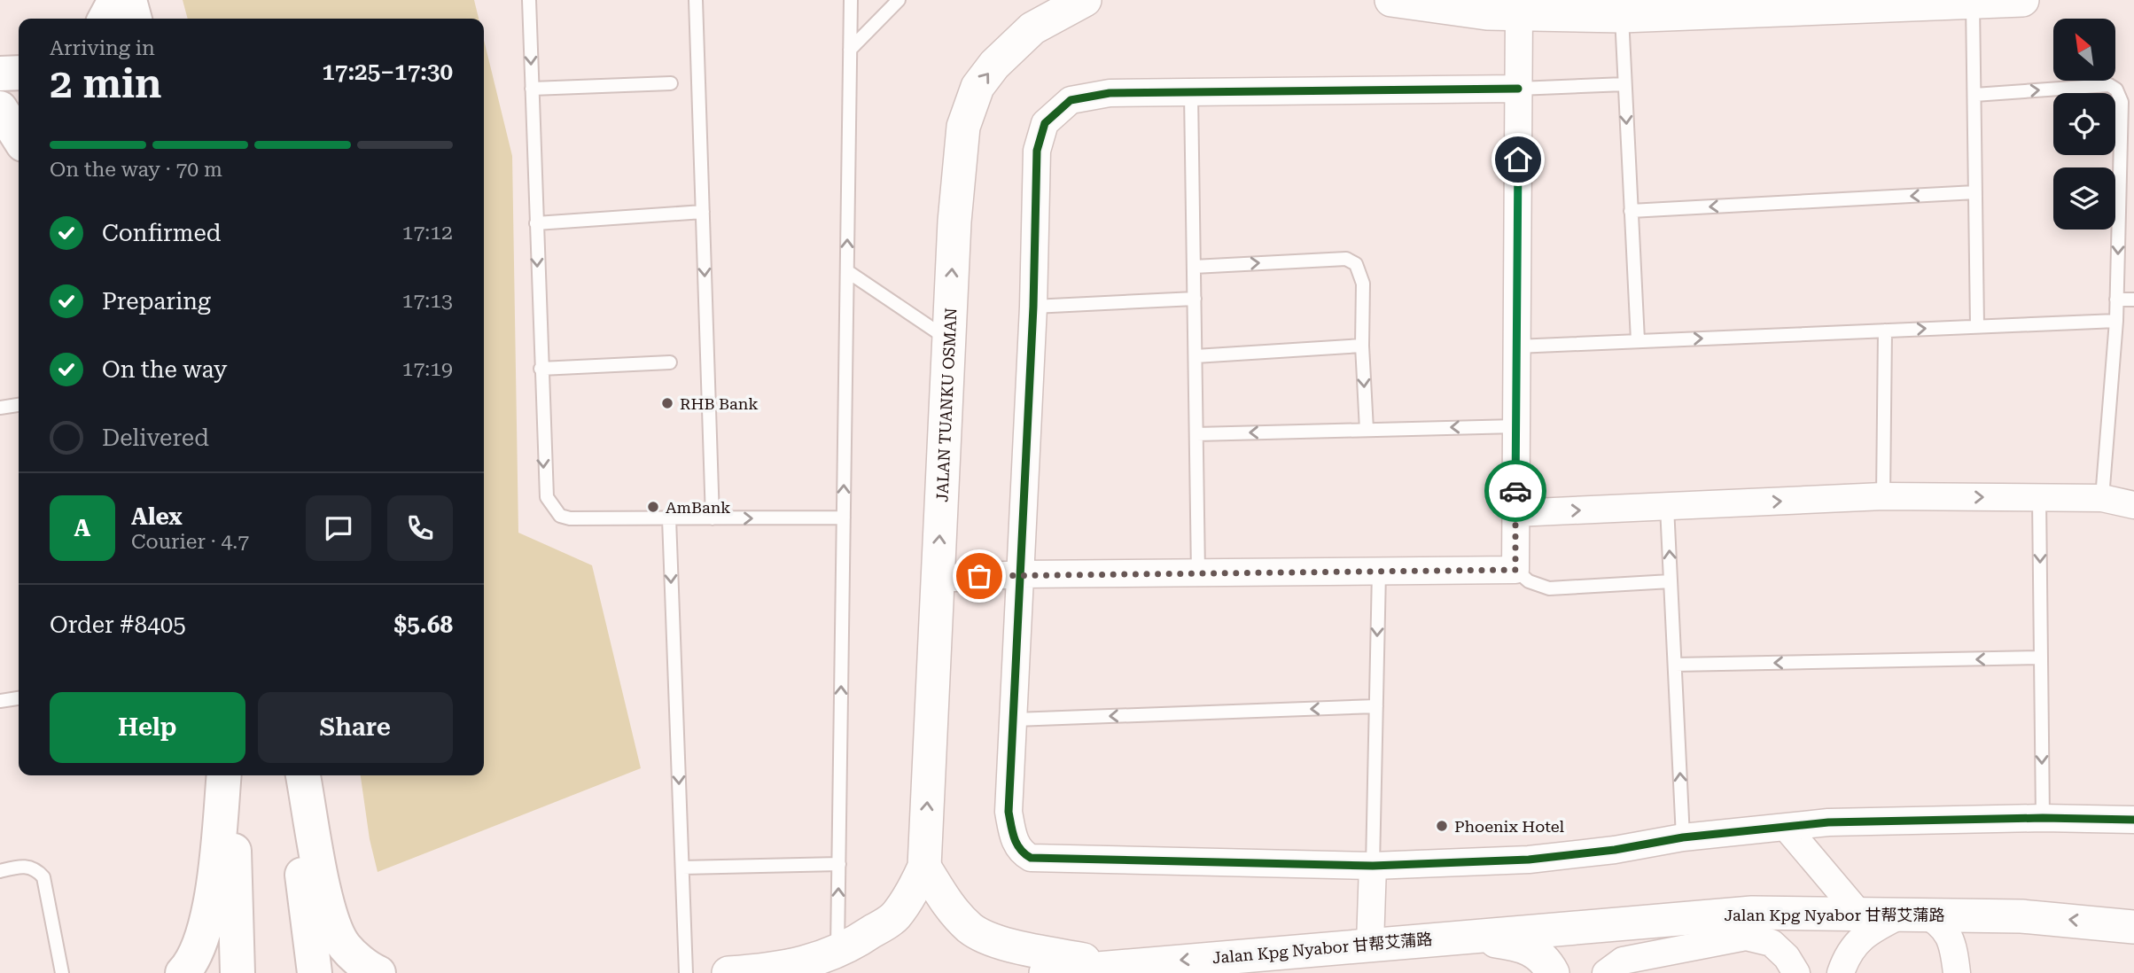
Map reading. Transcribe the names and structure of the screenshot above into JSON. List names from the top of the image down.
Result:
{
  "streets": {
    "street": ["JALAN TUANKU OSMAN", "Jalan Kpg Nyabor 甘帮艾蒲路"]
  },
  "crossings": [
    ["JALAN TUANKU OSMAN", "Jalan Kpg Nyabor 甘帮艾蒲路"]
  ],
  "places": ["RHB Bank", "AmBank", "Phoenix Hotel"],
  "north": "top left",
  "page": {
    "heading": ["2 min", "Arriving in", "17:25–17:30"],
    "panel": [
      "Alex",
      "Courier · 4.7",
      "Order #8405",
      "$5.68"
    ],
    "bar": "On the way · 70 m",
    "list": [
      ["Confirmed", "17:12"],
      ["Preparing", "17:13"],
      ["On the way", "17:19"],
      "Delivered"
    ],
    "round": "A",
    "buttons": ["Help", "Share"]
  }
}
